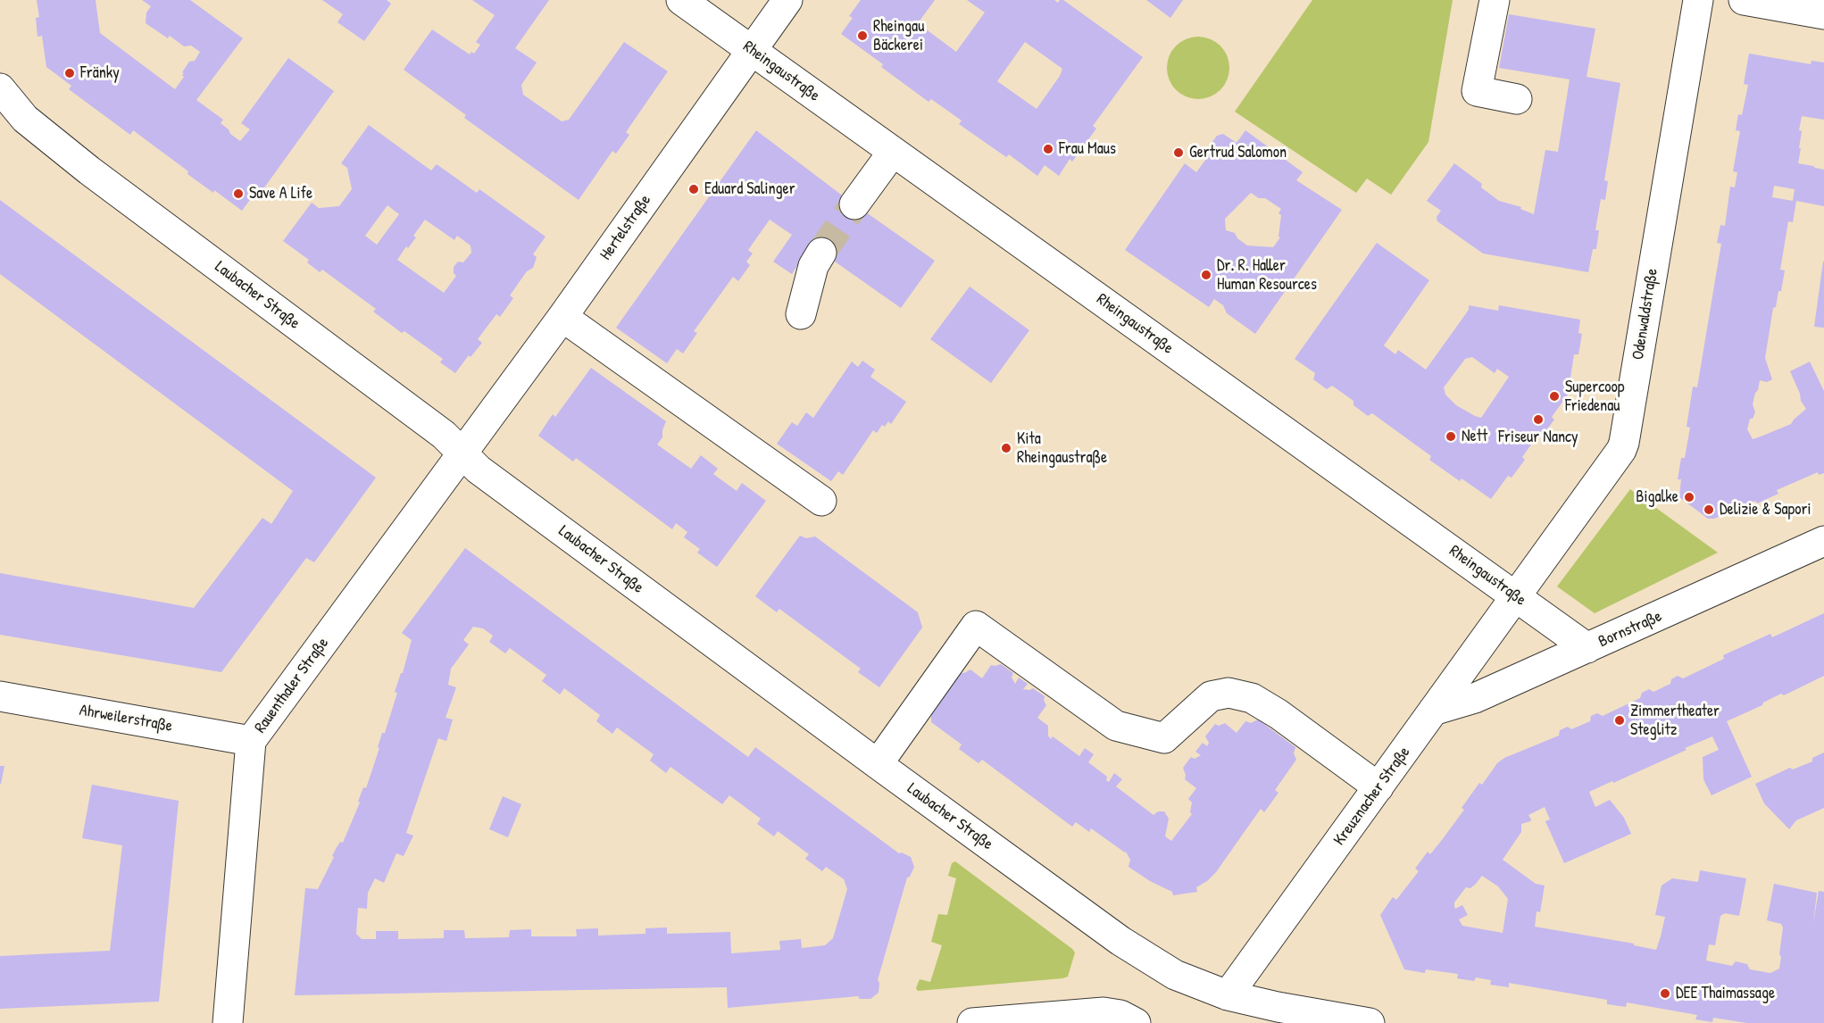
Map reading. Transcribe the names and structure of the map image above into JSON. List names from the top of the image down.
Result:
{
  "streets": {
    "street": [
      "Rheingaustraße",
      "Hertelstraße",
      "Laubacher Straße",
      "Odenwaldstraße",
      "Bornstraße",
      "Rauenthaler Straße",
      "Ahrweilerstraße",
      "Kreuznacher Straße"
    ]
  },
  "crossings": [
    ["Rheingaustraße", "Hertelstraße"],
    ["Rheingaustraße", "Odenwaldstraße"],
    ["Rheingaustraße", "Bornstraße"],
    ["Rheingaustraße", "Kreuznacher Straße"],
    ["Hertelstraße", "Laubacher Straße"],
    ["Hertelstraße", "Rauenthaler Straße"],
    ["Laubacher Straße", "Rauenthaler Straße"],
    ["Laubacher Straße", "Kreuznacher Straße"],
    ["Odenwaldstraße", "Kreuznacher Straße"],
    ["Bornstraße", "Kreuznacher Straße"],
    ["Rauenthaler Straße", "Ahrweilerstraße"]
  ],
  "places": [
    "Rheingau Bäckerei",
    "Fränky",
    "Frau Maus",
    "Gertrud Salomon",
    "Eduard Salinger",
    "Save A Life",
    "Dr. R. Haller Human Resources",
    "Supercoop Friedenau",
    "Friseur Nancy",
    "Nett",
    "Kita Rheingaustraße",
    "Bigalke",
    "Delizie & Sapori",
    "Zimmertheater Steglitz",
    "DEE Thaimassage"
  ]
}
